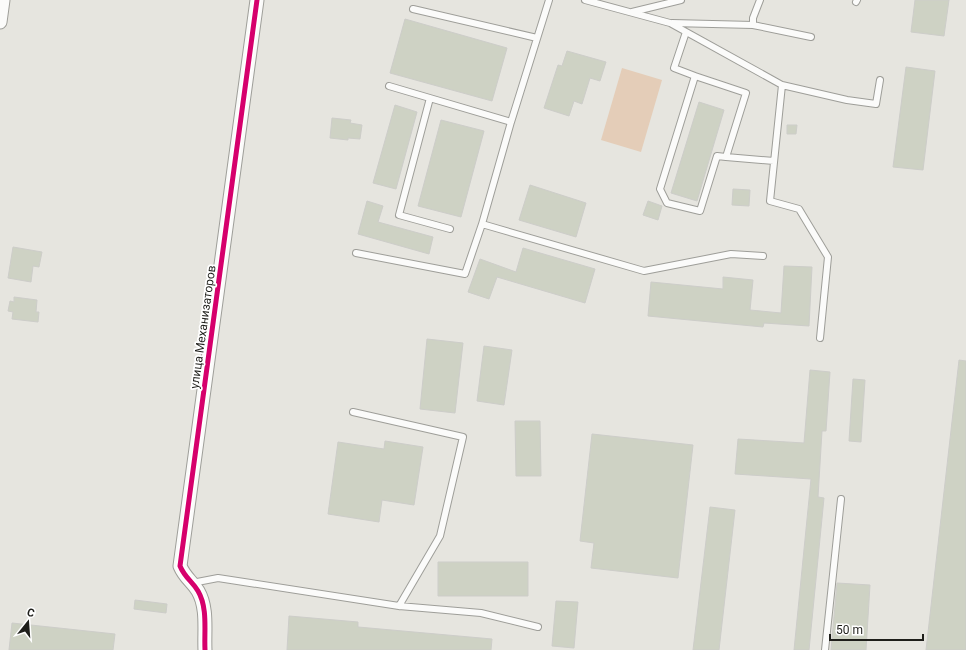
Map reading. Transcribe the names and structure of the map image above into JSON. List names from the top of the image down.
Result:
{
  "streets": {
    "street": ["улица Механизаторов"]
  },
  "scale_bar": "50 m",
  "north": "top"
}
